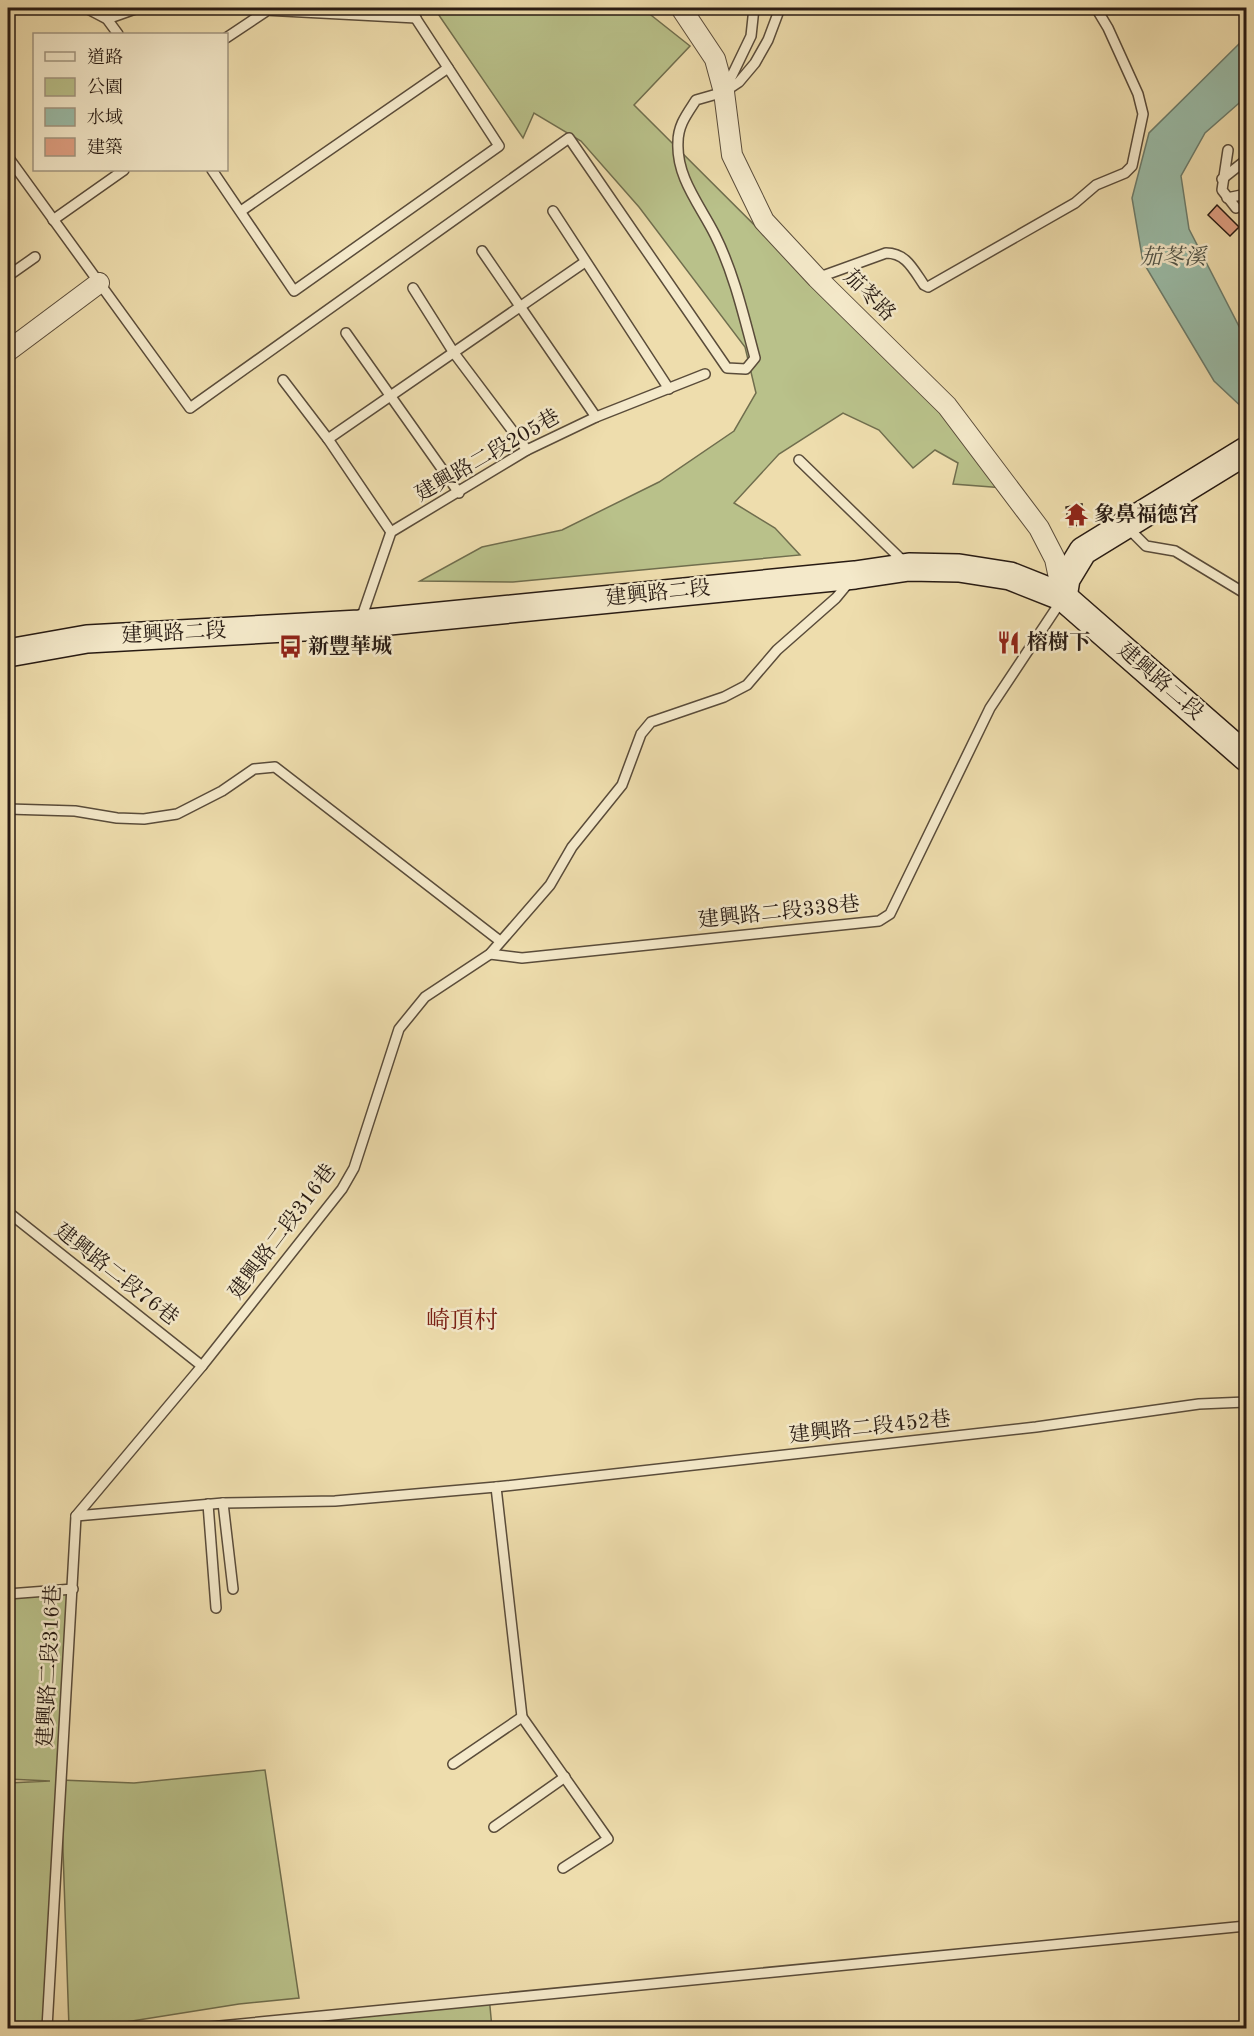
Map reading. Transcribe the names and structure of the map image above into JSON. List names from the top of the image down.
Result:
{
  "streets": {
    "street": ["茄苳路", "建興路二段"],
    "lane": [
      "建興路二段205巷",
      "建興路二段338巷",
      "建興路二段316巷",
      "建興路二段76巷",
      "建興路二段452巷"
    ]
  },
  "crossings": [
    ["茄苳路", "建興路二段"],
    ["茄苳路", "建興路二段338巷"],
    ["建興路二段", "建興路二段338巷"],
    ["建興路二段", "建興路二段316巷"],
    ["建興路二段338巷", "建興路二段316巷"],
    ["建興路二段316巷", "建興路二段76巷"],
    ["建興路二段316巷", "建興路二段452巷"]
  ],
  "districts": ["崎頂村"],
  "water": ["茄苳溪"],
  "places": {
    "temple": ["象鼻福德宮"],
    "restaurant": ["榕樹下"],
    "bus stop": ["新豐華城"]
  },
  "legend": [
    "道路",
    "公園",
    "水域",
    "建築"
  ]
}
